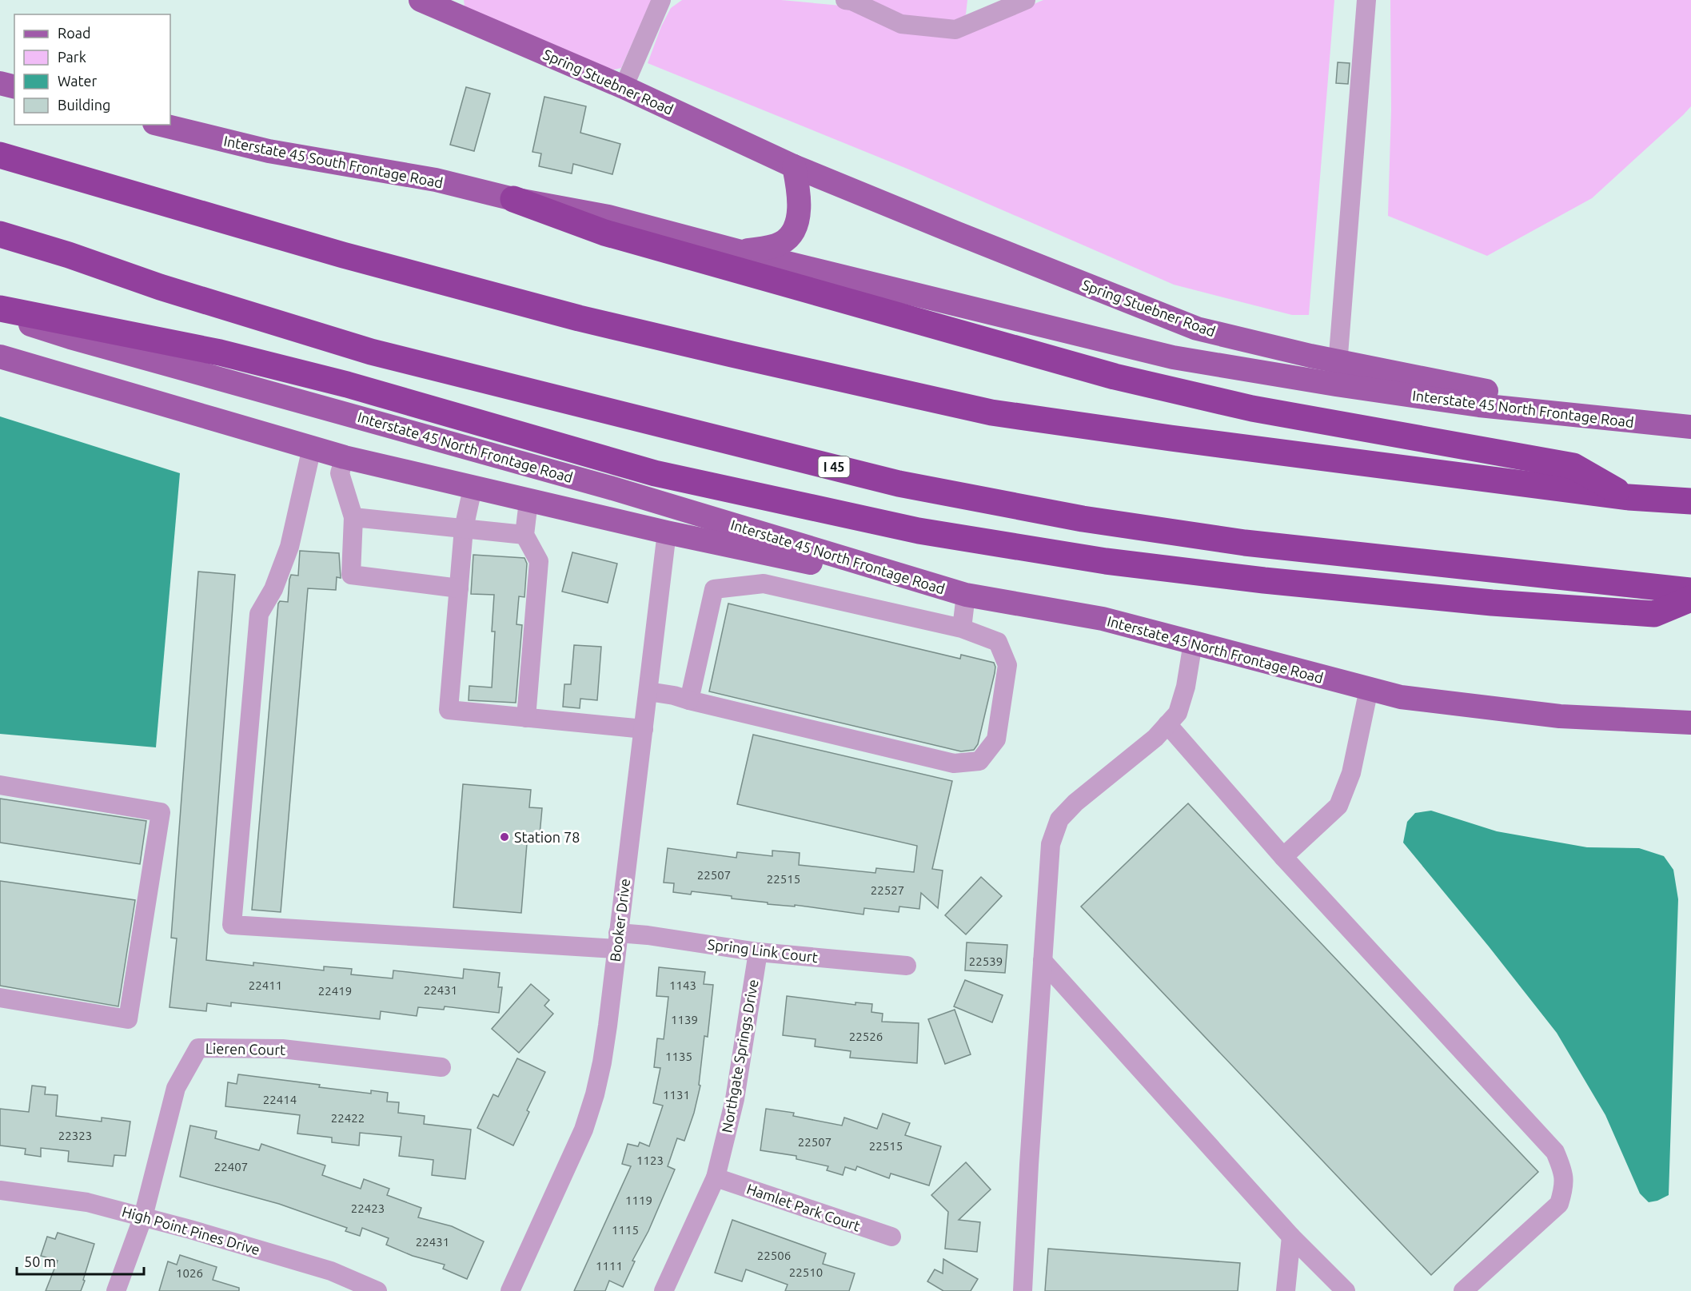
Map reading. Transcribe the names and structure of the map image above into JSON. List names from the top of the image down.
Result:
{
  "streets": {
    "highway": ["I 45"],
    "main road": ["Spring Stuebner Road", "Interstate 45 South Frontage Road", "Interstate 45 North Frontage Road"],
    "street": [
      "Booker Drive",
      "Spring Link Court",
      "Lieren Court",
      "Northgate Springs Drive",
      "Hamlet Park Court",
      "High Point Pines Drive"
    ]
  },
  "crossings": [
    ["Spring Stuebner Road", "Interstate 45 North Frontage Road"],
    ["Booker Drive", "Spring Link Court"],
    ["Spring Link Court", "Northgate Springs Drive"],
    ["Lieren Court", "High Point Pines Drive"],
    ["Northgate Springs Drive", "Hamlet Park Court"]
  ],
  "places": ["Station 78"],
  "house_numbers": [
    "22507",
    "22515",
    "22527",
    "22539",
    "22411",
    "1143",
    "22431",
    "22419",
    "1139",
    "22526",
    "1135",
    "1131",
    "22414",
    "22422",
    "22323",
    "22507",
    "22515",
    "1123",
    "22407",
    "1119",
    "22423",
    "1115",
    "22431",
    "22506",
    "1111",
    "22510",
    "1026"
  ],
  "legend": [
    "Road",
    "Park",
    "Water",
    "Building"
  ],
  "scale_bar": "50 m"
}
